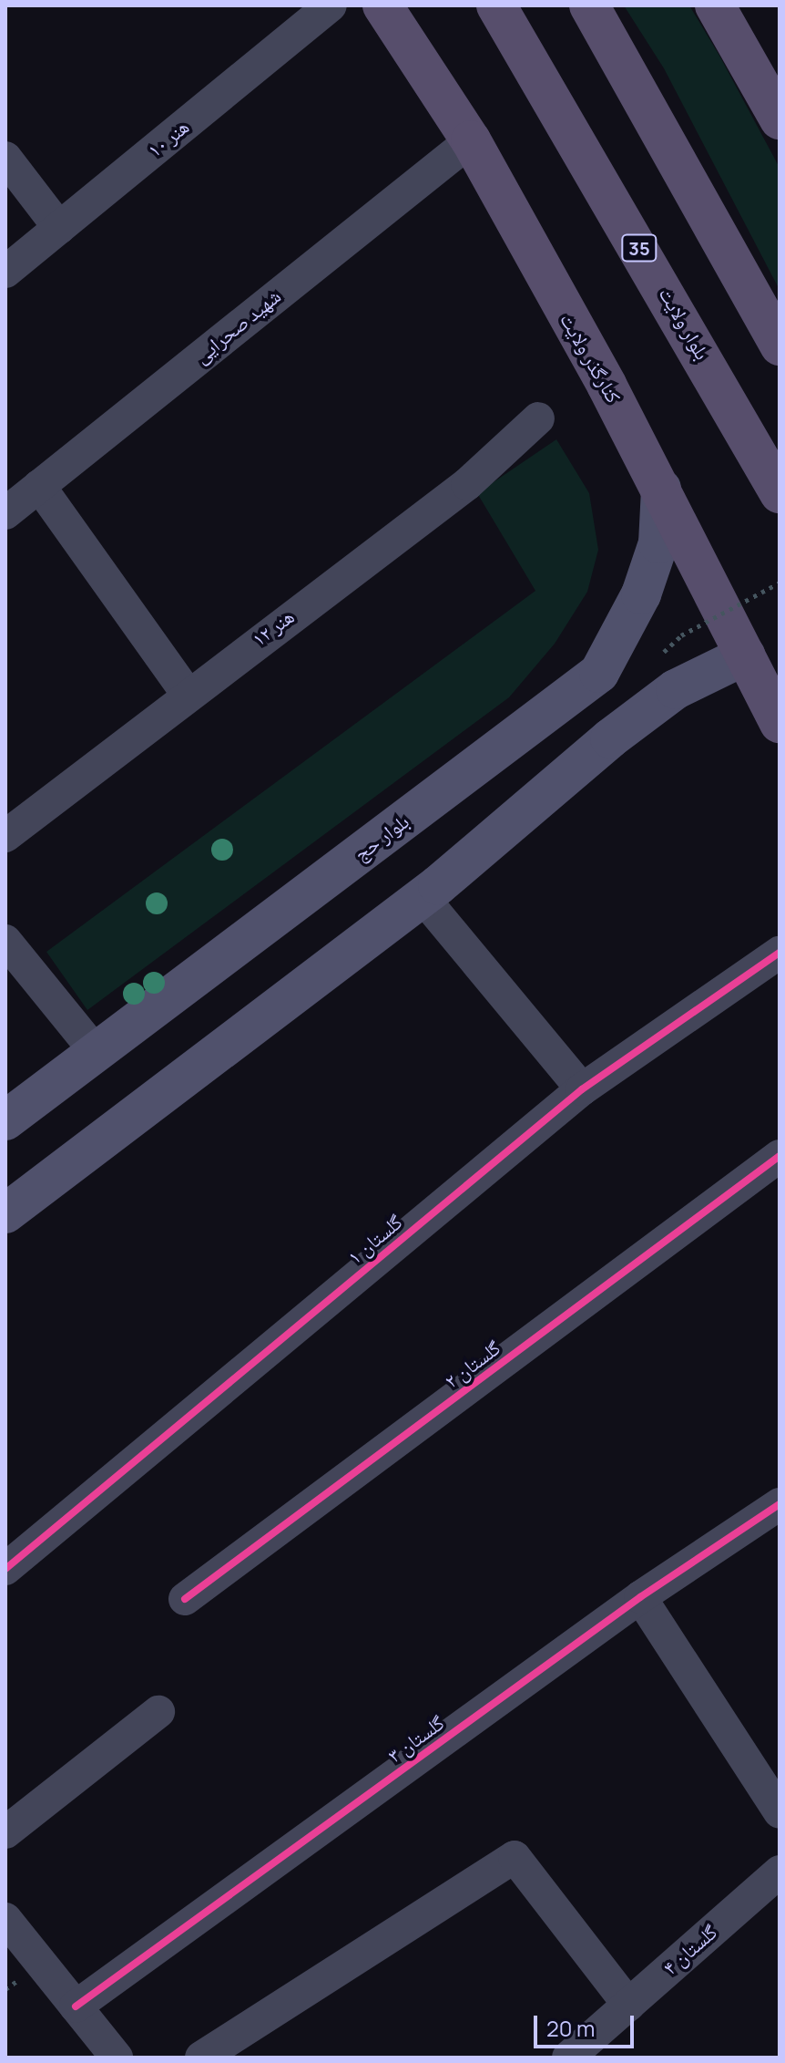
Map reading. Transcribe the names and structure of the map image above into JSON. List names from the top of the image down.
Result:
{
  "streets": {
    "main road": [
      "35",
      "بلوار ولایت",
      "کنارگذر ولایت",
      "بلوار حج"
    ],
    "street": [
      "هنر ۱۰",
      "شهید صحرایی",
      "هنر ۱۲",
      "گلستان ۱",
      "گلستان ۲",
      "گلستان ۳",
      "گلستان ۴"
    ]
  },
  "crossings": [
    ["شهید صحرایی", "کنارگذر ولایت"],
    ["کنارگذر ولایت", "بلوار حج"]
  ],
  "scale_bar": "20 m"
}
